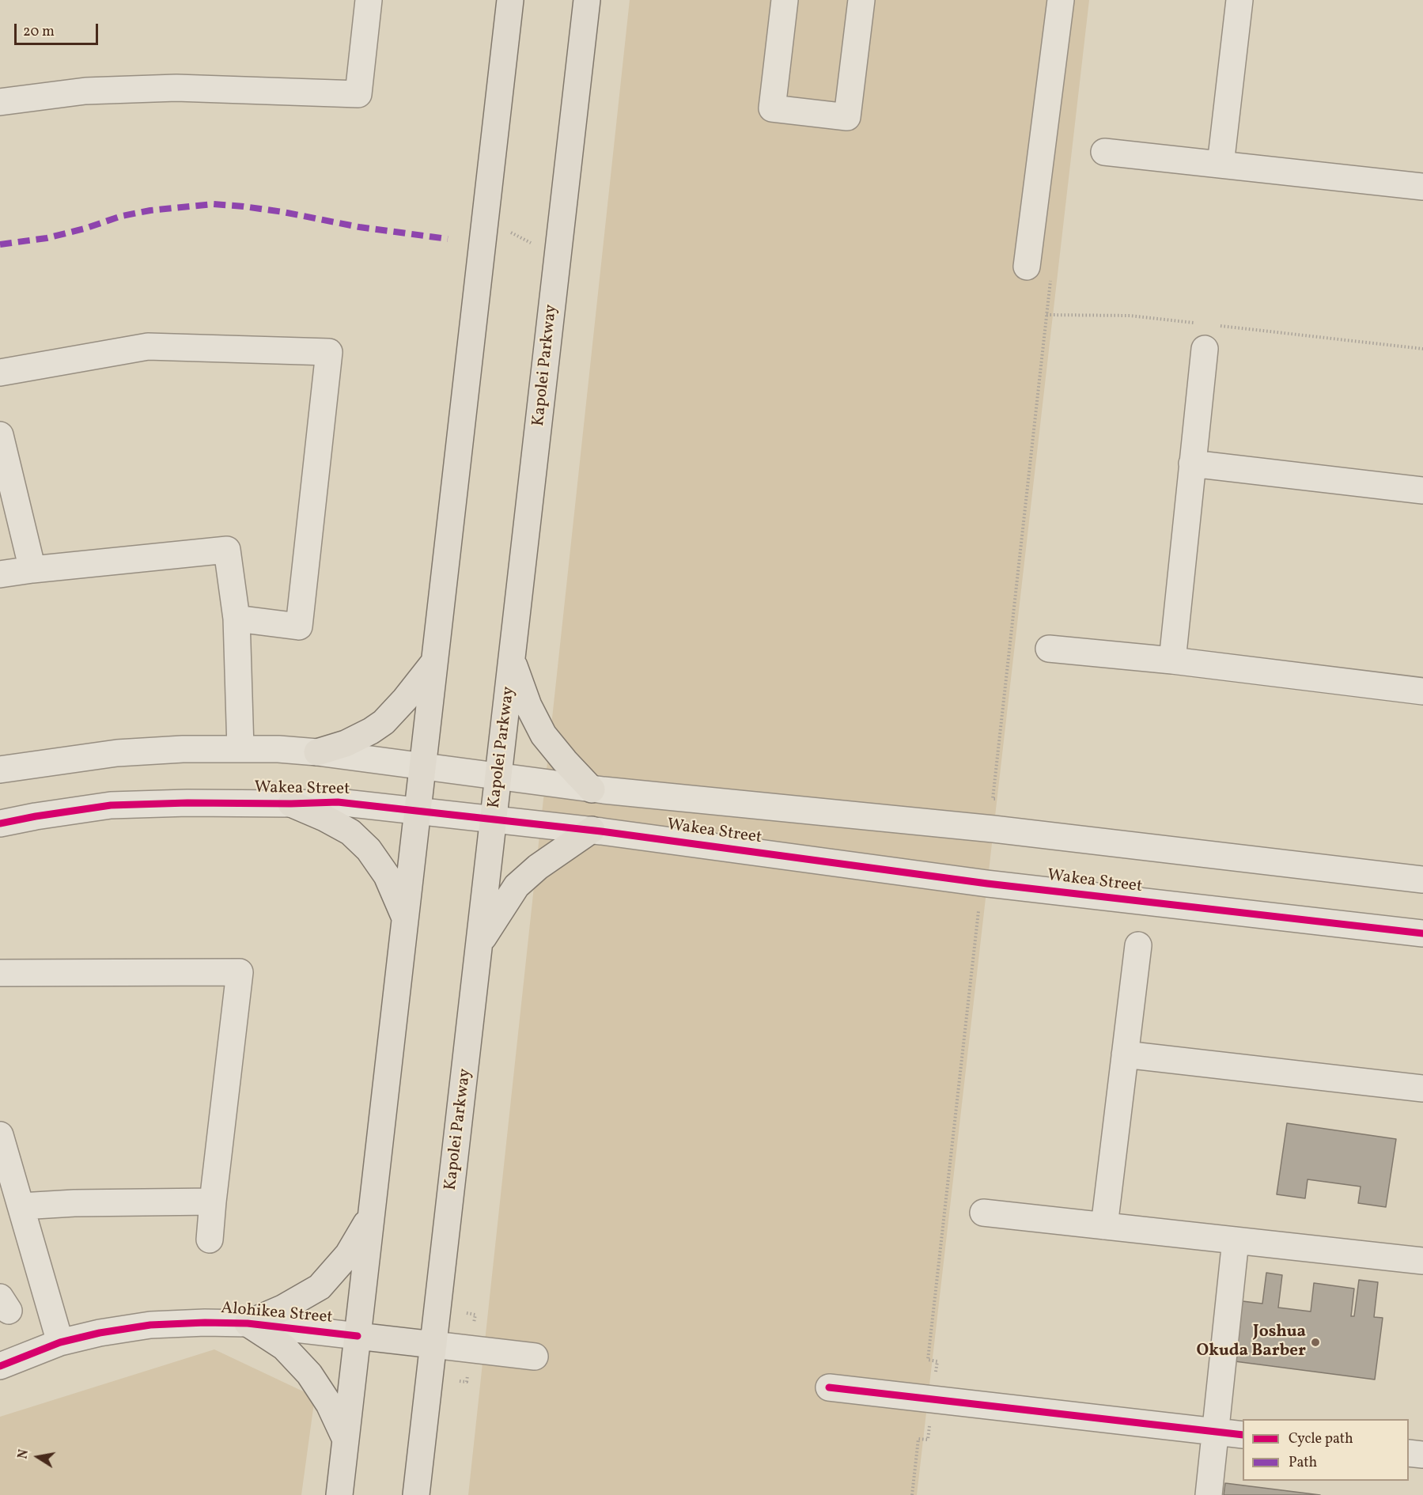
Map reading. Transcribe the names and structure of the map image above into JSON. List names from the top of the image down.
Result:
{
  "streets": {
    "main road": ["Kapolei Parkway"],
    "street": ["Wakea Street", "Alohikea Street"]
  },
  "crossings": [
    ["Kapolei Parkway", "Wakea Street"]
  ],
  "places": ["Joshua Okuda Barber"],
  "legend": ["Cycle path", "Path"],
  "scale_bar": "20 m",
  "north": "left"
}
